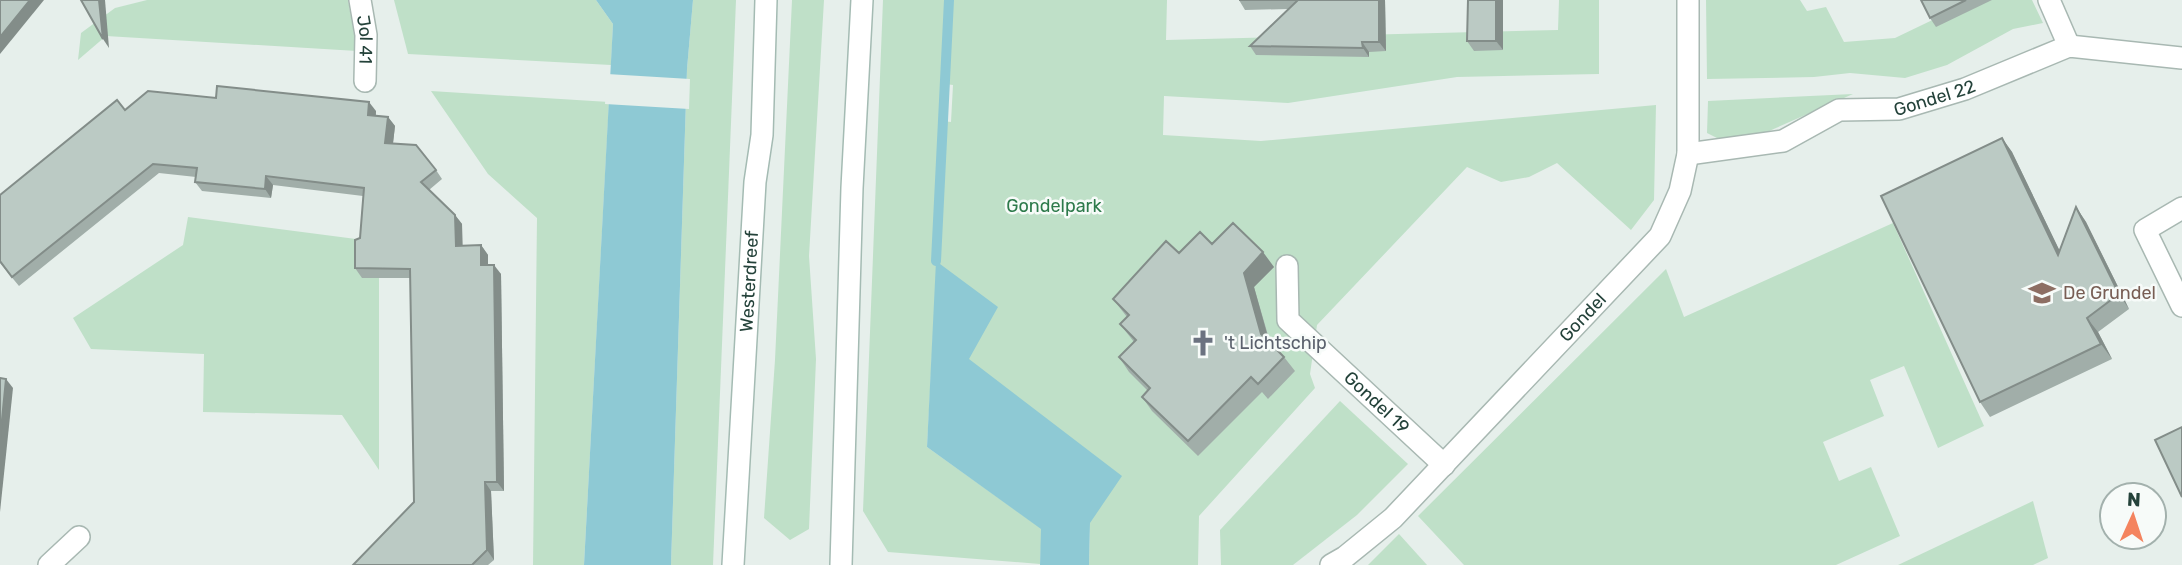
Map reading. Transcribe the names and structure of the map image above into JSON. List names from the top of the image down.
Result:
{
  "streets": {
    "street": [
      "Jol 41",
      "Gondel 22",
      "Westerdreef",
      "Gondel",
      "Gondel 19"
    ]
  },
  "crossings": [
    ["Gondel 22", "Gondel"],
    ["Gondel", "Gondel 19"]
  ],
  "parks": ["Gondelpark"],
  "places": {
    "school or university": ["De Grundel"],
    "church": ["'t Lichtschip"]
  },
  "north": "top"
}
